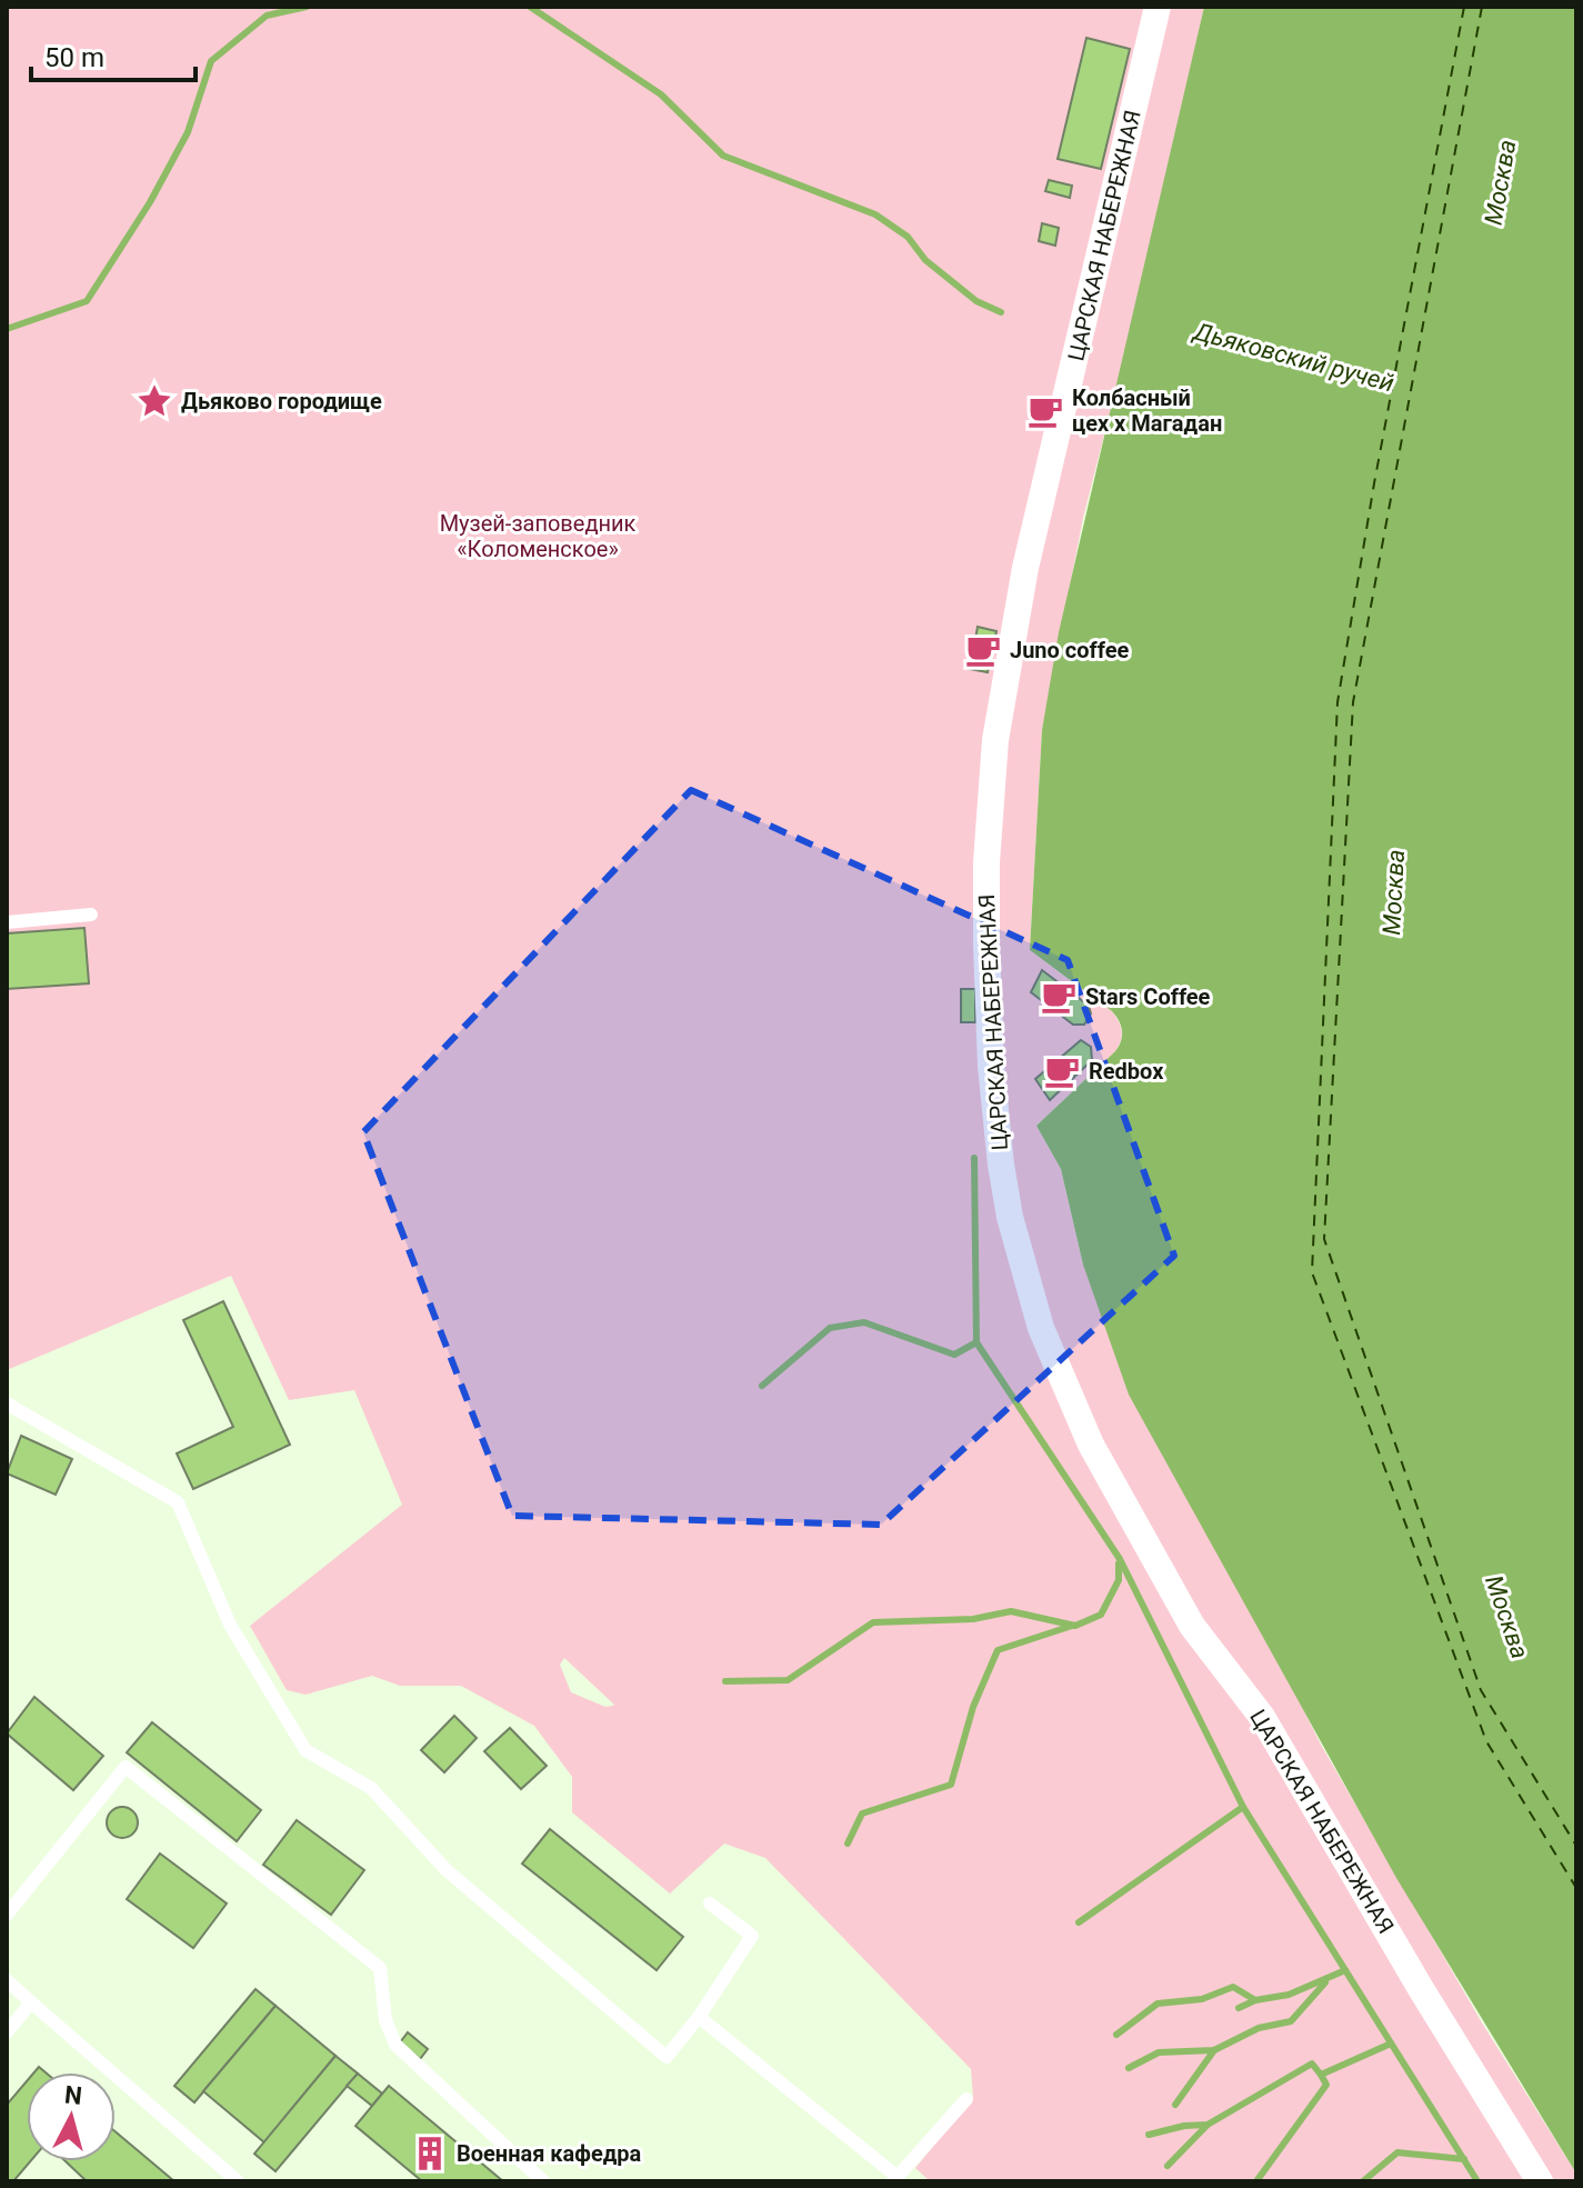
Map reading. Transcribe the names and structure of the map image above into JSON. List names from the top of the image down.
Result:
{
  "streets": {
    "street": ["ЦАРСКАЯ НАБЕРЕЖНАЯ"]
  },
  "water": ["Москва", "Дьяковский ручей"],
  "parks": ["Музей-заповедник «Коломенское»"],
  "places": {
    "place": ["Дьяково городище"],
    "cafe": [
      "Колбасный цех x Магадан",
      "Juno coffee",
      "Stars Coffee",
      "Redbox"
    ],
    "building": ["Военная кафедра"]
  },
  "scale_bar": "50 m",
  "north": "top"
}
